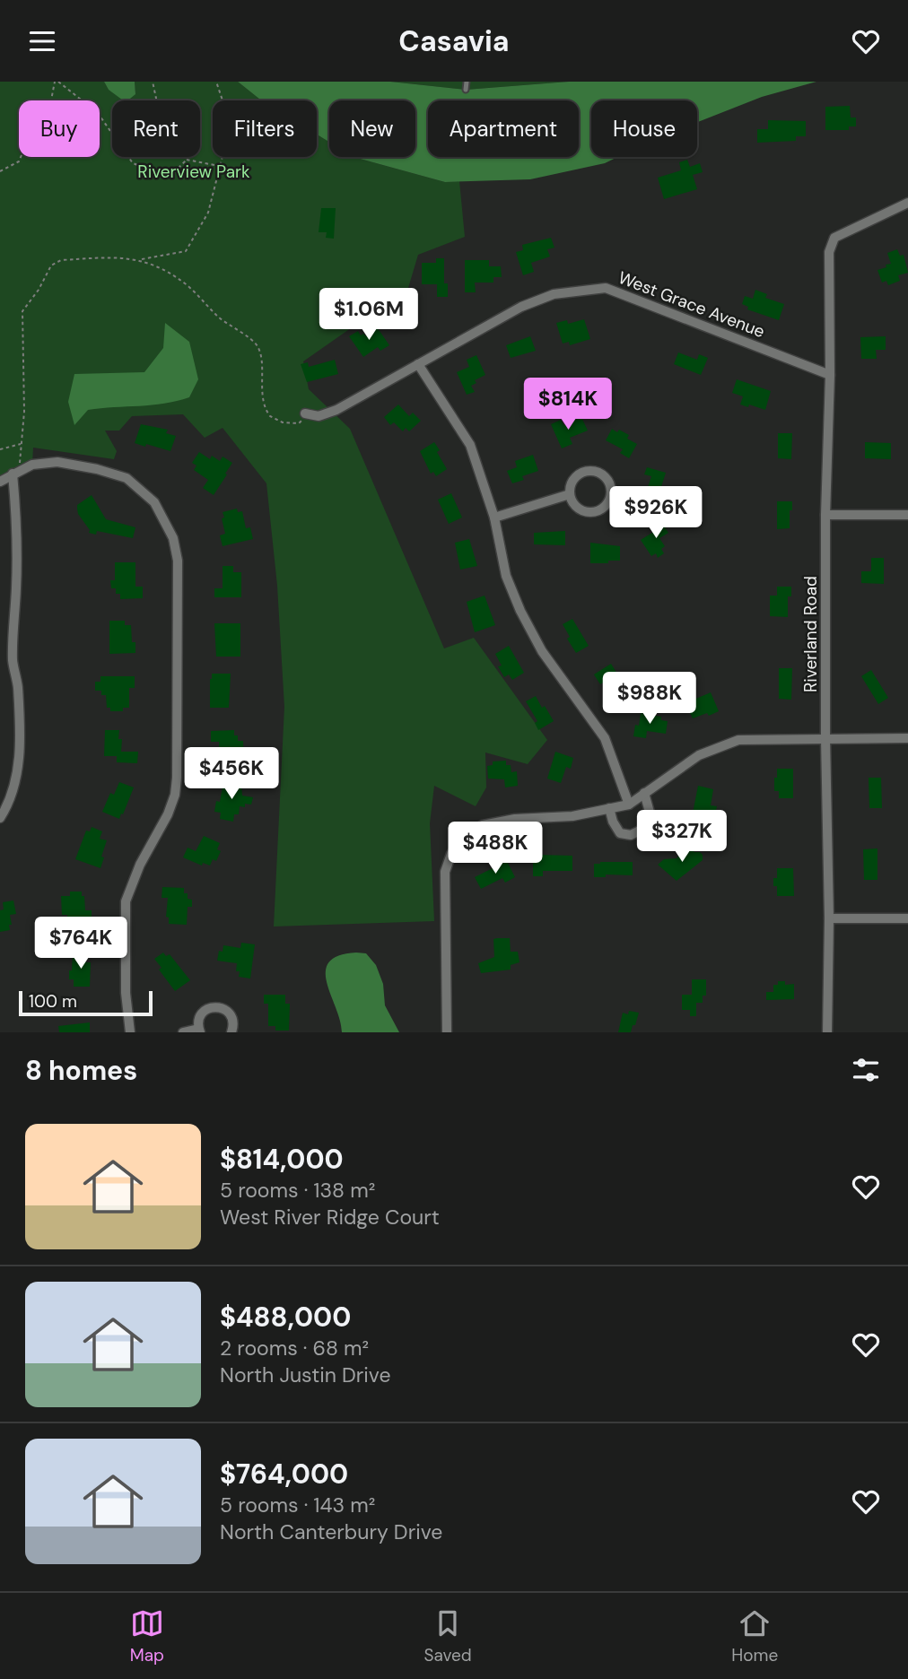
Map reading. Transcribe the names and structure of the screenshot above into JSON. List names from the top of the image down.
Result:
{
  "streets": {
    "street": ["West Grace Avenue", "Riverland Road"]
  },
  "crossings": [
    ["West Grace Avenue", "Riverland Road"]
  ],
  "parks": ["Riverview Park"],
  "scale_bar": "100 m",
  "page": {
    "header": "Casavia",
    "chip": [
      "Buy",
      "Rent",
      "Filters",
      "New",
      "Apartment",
      "House"
    ],
    "price": [
      "$1.06M",
      "$814K",
      "$926K",
      "$988K",
      "$456K",
      "$327K",
      "$488K",
      "$764K"
    ],
    "scale": "100 m",
    "heading": "8 homes",
    "list": [
      {
        "name": "$814,000",
        "note": "5 rooms · 138 m² · West River Ridge Court"
      },
      {
        "name": "$488,000",
        "note": "2 rooms · 68 m² · North Justin Drive"
      },
      {
        "name": "$764,000",
        "note": "5 rooms · 143 m² · North Canterbury Drive"
      }
    ],
    "tabs": ["Map", "Saved", "Home"]
  }
}
